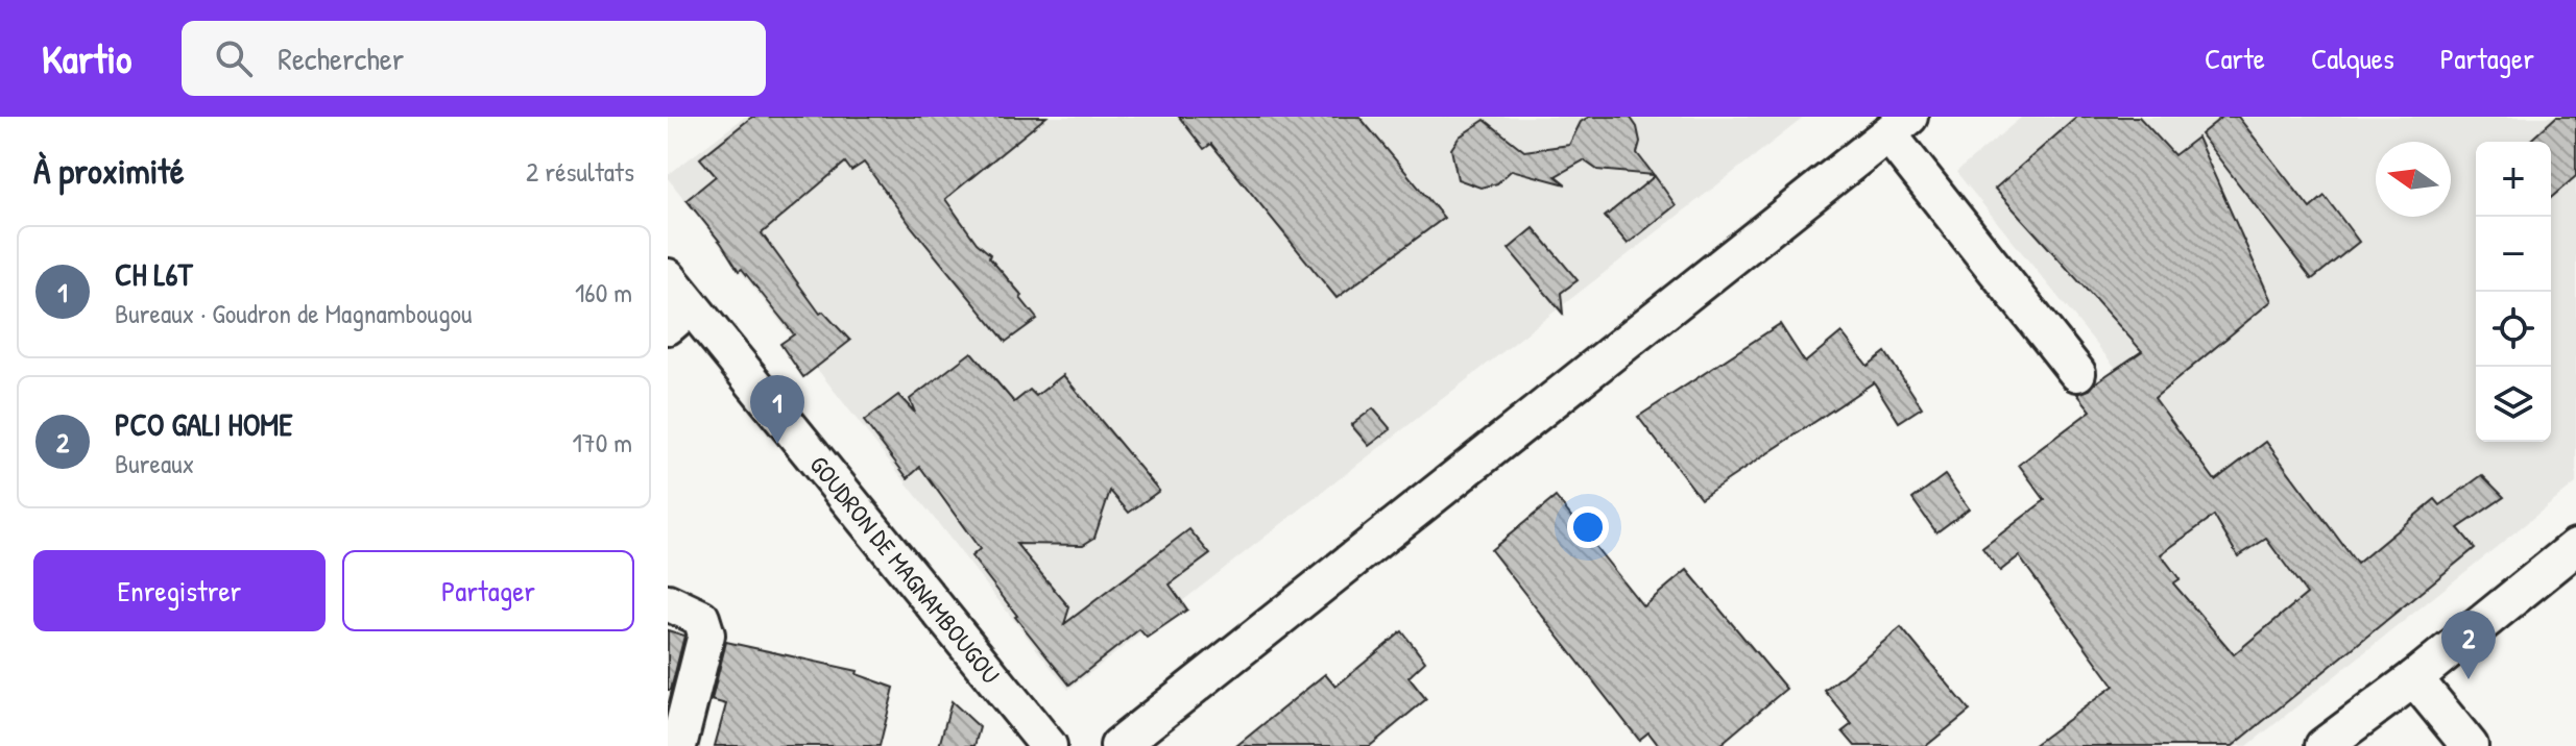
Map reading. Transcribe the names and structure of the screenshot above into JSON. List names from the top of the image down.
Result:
{
  "streets": {
    "street": ["GOUDRON DE MAGNAMBOUGOU"]
  },
  "north": "left",
  "page": {
    "header": "Kartio",
    "search": "Rechercher",
    "nav": ["Carte", "Calques", "Partager"],
    "heading": ["À proximité", "2 résultats"],
    "map_buttons": ["+", "−"],
    "list": [
      {
        "mark": "1",
        "name": "CH L6T",
        "note": "Bureaux · Goudron de Magnambougou",
        "value": "160 m"
      },
      {
        "mark": "2",
        "name": "PCO GALI HOME",
        "note": "Bureaux",
        "value": "170 m"
      }
    ],
    "pins": ["1", "2"],
    "buttons": ["Enregistrer", "Partager"]
  }
}
